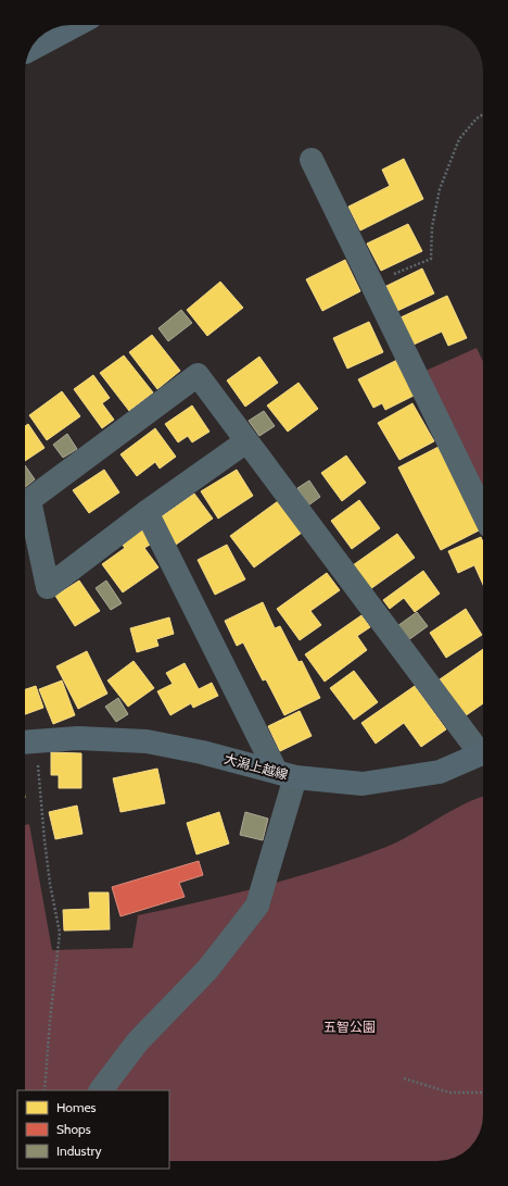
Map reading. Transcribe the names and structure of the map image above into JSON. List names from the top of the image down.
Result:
{
  "streets": {
    "main road": ["大潟上越線"]
  },
  "parks": ["五智公園"],
  "legend": ["Homes", "Shops", "Industry"]
}
